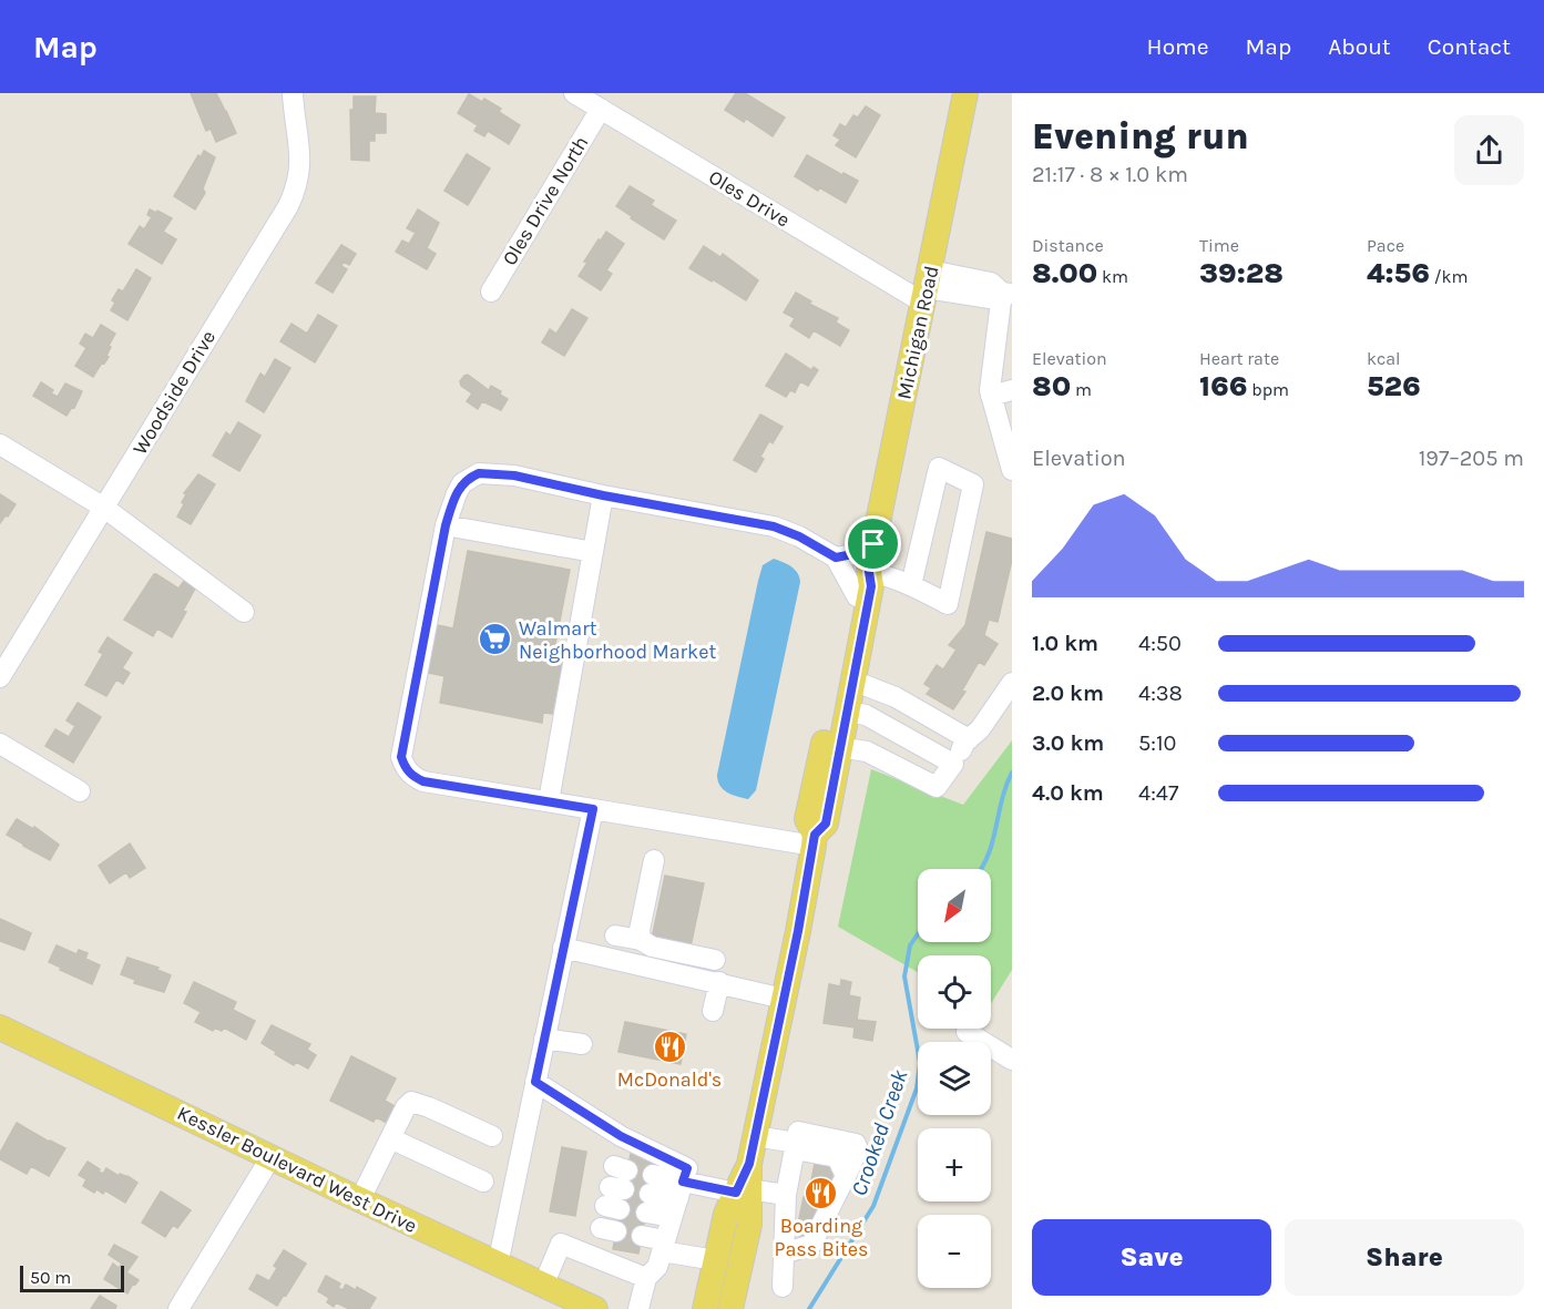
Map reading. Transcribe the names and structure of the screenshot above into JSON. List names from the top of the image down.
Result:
{
  "streets": {
    "main road": ["Michigan Road", "Kessler Boulevard West Drive"],
    "street": ["Oles Drive", "Oles Drive North", "Woodside Drive"]
  },
  "crossings": [
    ["Oles Drive", "Oles Drive North"],
    ["Oles Drive", "Michigan Road"]
  ],
  "water": ["Crooked Creek"],
  "places": {
    "supermarket": ["Walmart Neighborhood Market"],
    "restaurant": ["McDonald's", "Boarding Pass Bites"]
  },
  "scale_bar": "50 m",
  "north": "bottom left",
  "page": {
    "header": "Map",
    "nav": [
      "Home",
      "Map",
      "About",
      "Contact"
    ],
    "heading": ["Evening run", "21:17 · 8 × 1.0 km"],
    "stats": [
      ["Distance", "8.00 km"],
      ["Time", "39:28"],
      ["Pace", "4:56 /km"],
      ["Elevation", "80 m"],
      ["Heart rate", "166 bpm"],
      ["kcal", "526"]
    ],
    "chart": ["Elevation", "197–205 m"],
    "list": [
      {
        "name": "1.0 km",
        "note": "4:50"
      },
      {
        "name": "2.0 km",
        "note": "4:38"
      },
      {
        "name": "3.0 km",
        "note": "5:10"
      },
      {
        "name": "4.0 km",
        "note": "4:47"
      }
    ],
    "map_buttons": ["+", "−"],
    "buttons": ["Save", "Share"],
    "scale": "50 m"
  }
}
